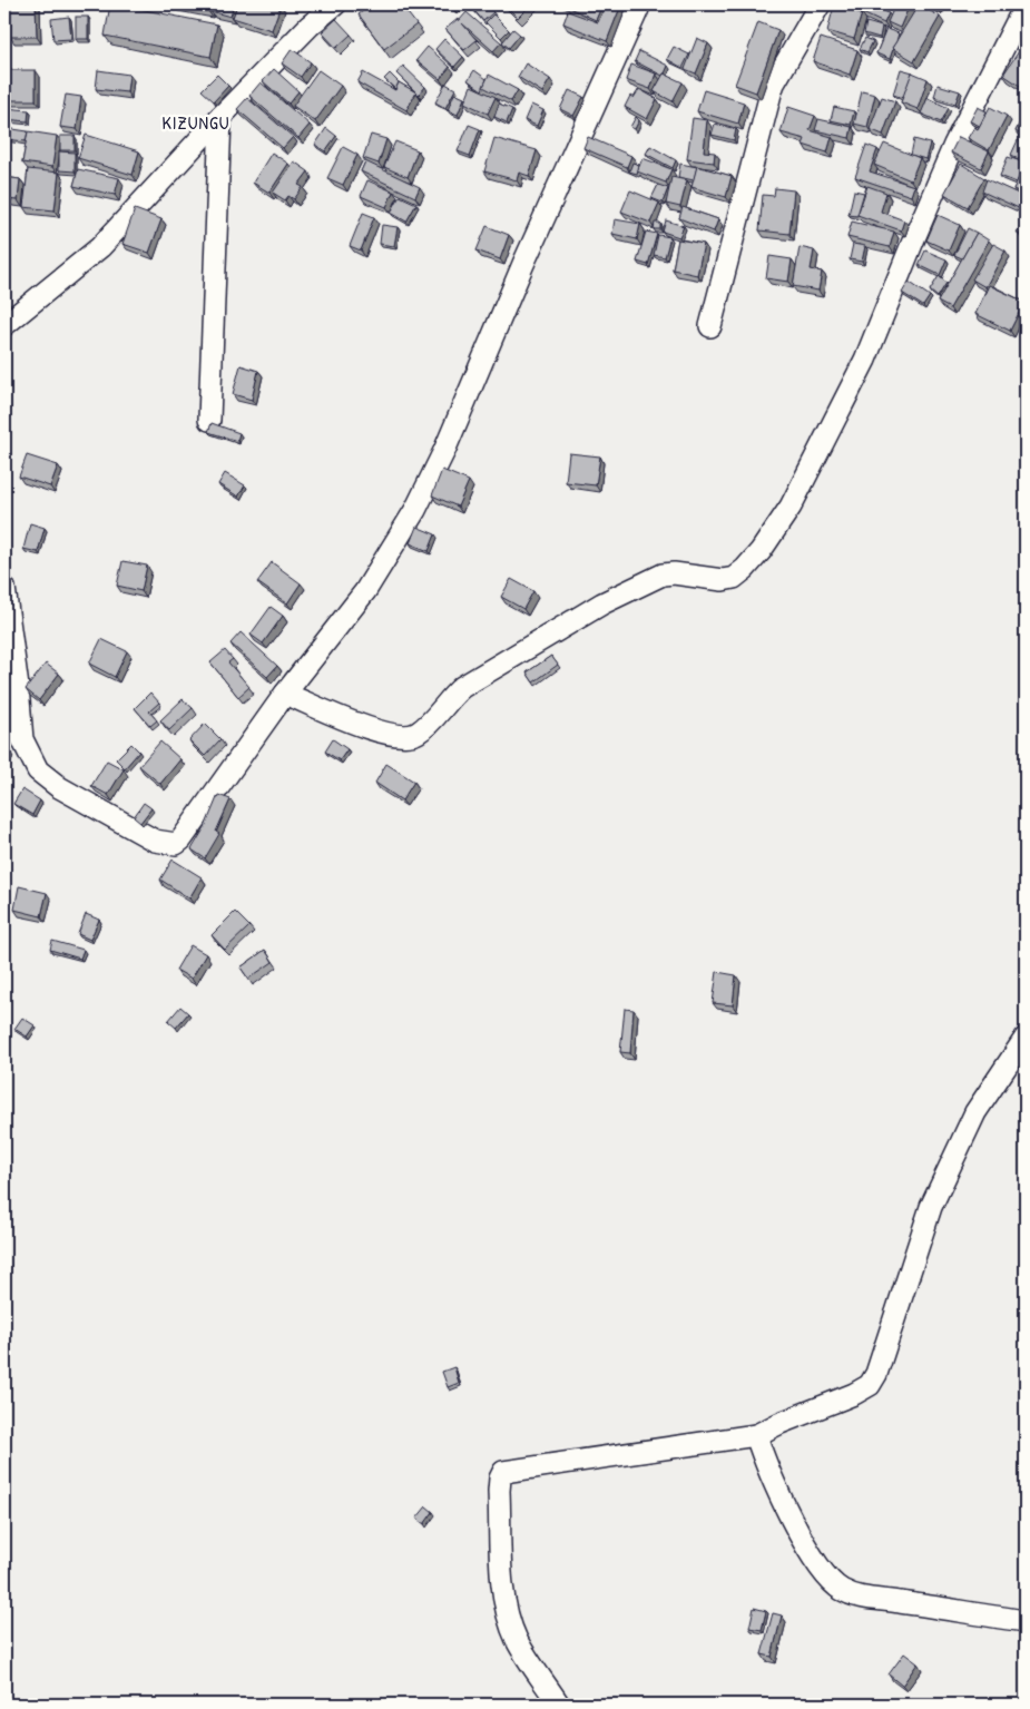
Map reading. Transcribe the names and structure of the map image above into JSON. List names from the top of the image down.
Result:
{
  "districts": ["KIZUNGU"]
}
